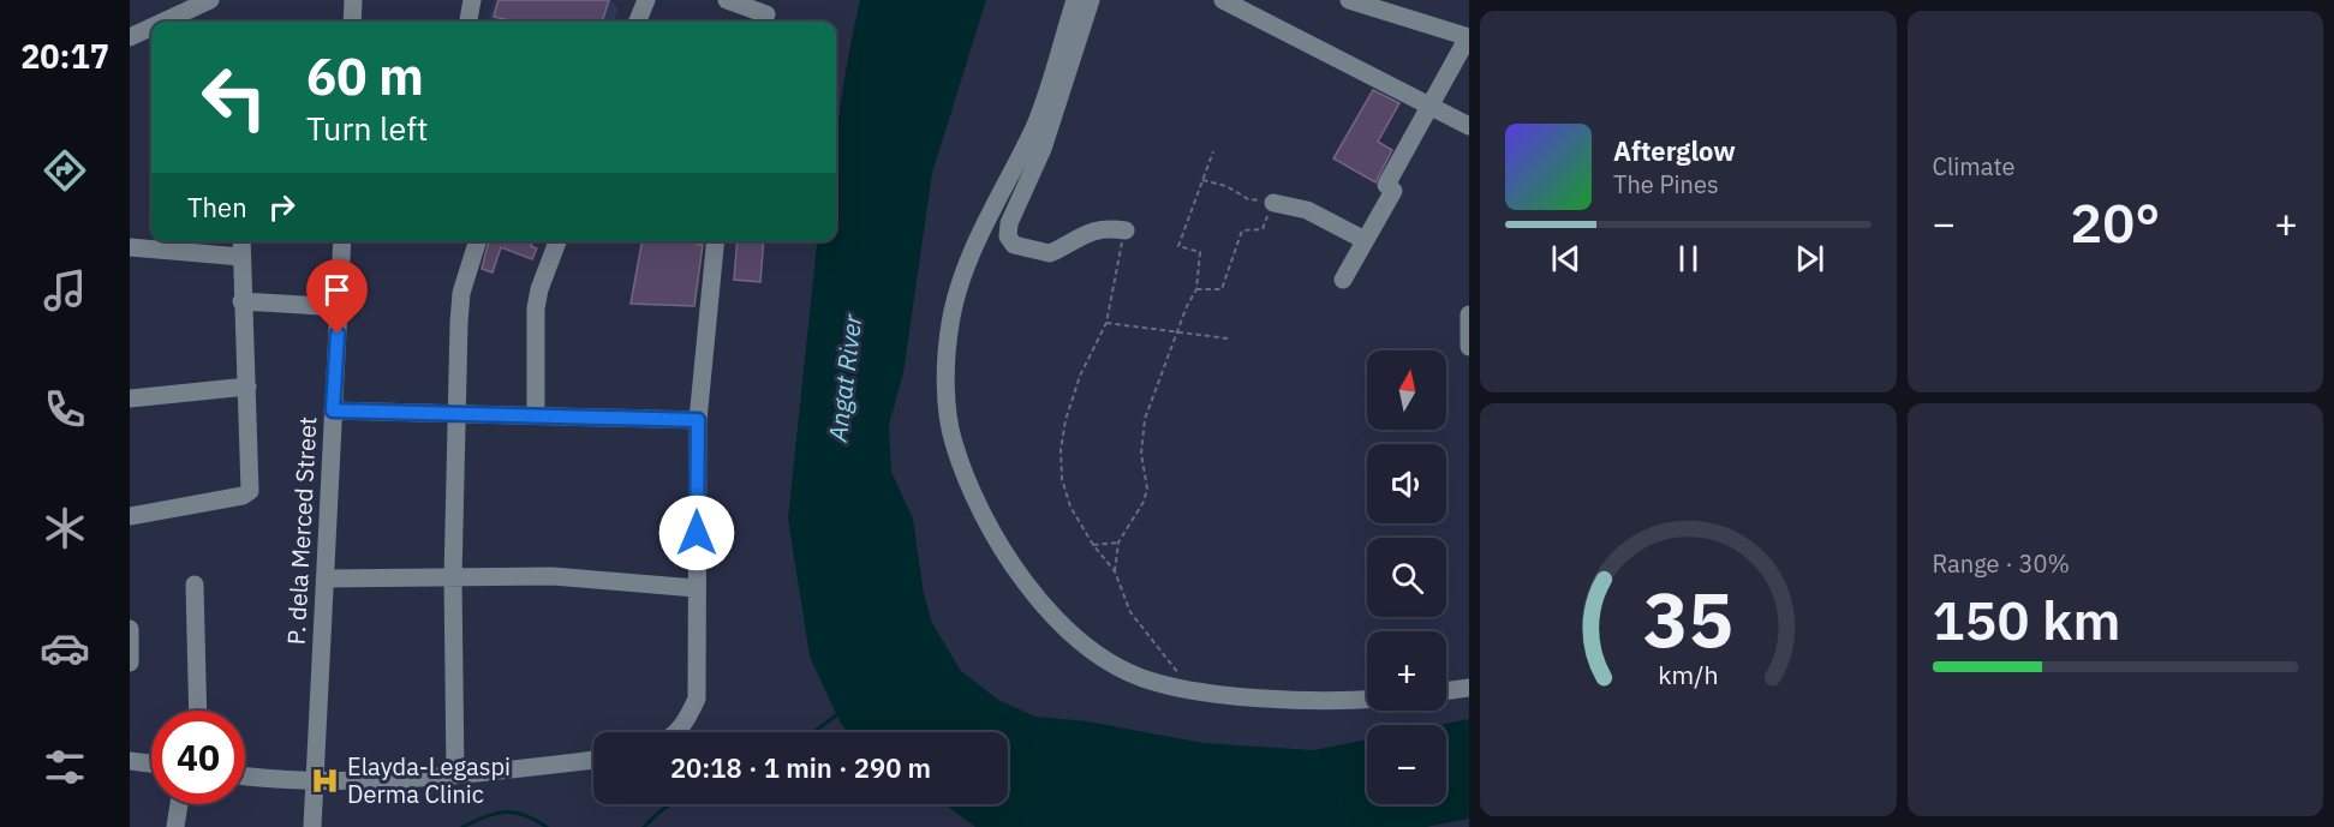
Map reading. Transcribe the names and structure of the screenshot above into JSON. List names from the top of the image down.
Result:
{
  "streets": {
    "street": ["P. dela Merced Street"]
  },
  "water": ["Angat River"],
  "places": {
    "hospital": ["Elayda-Legaspi Derma Clinic"]
  },
  "north": "top",
  "page": {
    "tabs": "20:17",
    "tile": [
      "Climate",
      ["Range · 30%", "150 km"]
    ],
    "turn": ["60 m", "Turn left"],
    "song": ["Afterglow", "The Pines"],
    "then": "Then",
    "heat": ["−", "20°", "+"],
    "map_buttons": ["+", "−"],
    "limit": "40",
    "trip": "20:18 · 1 min · 290 m",
    "gauge": ["35", "km/h"]
  }
}
